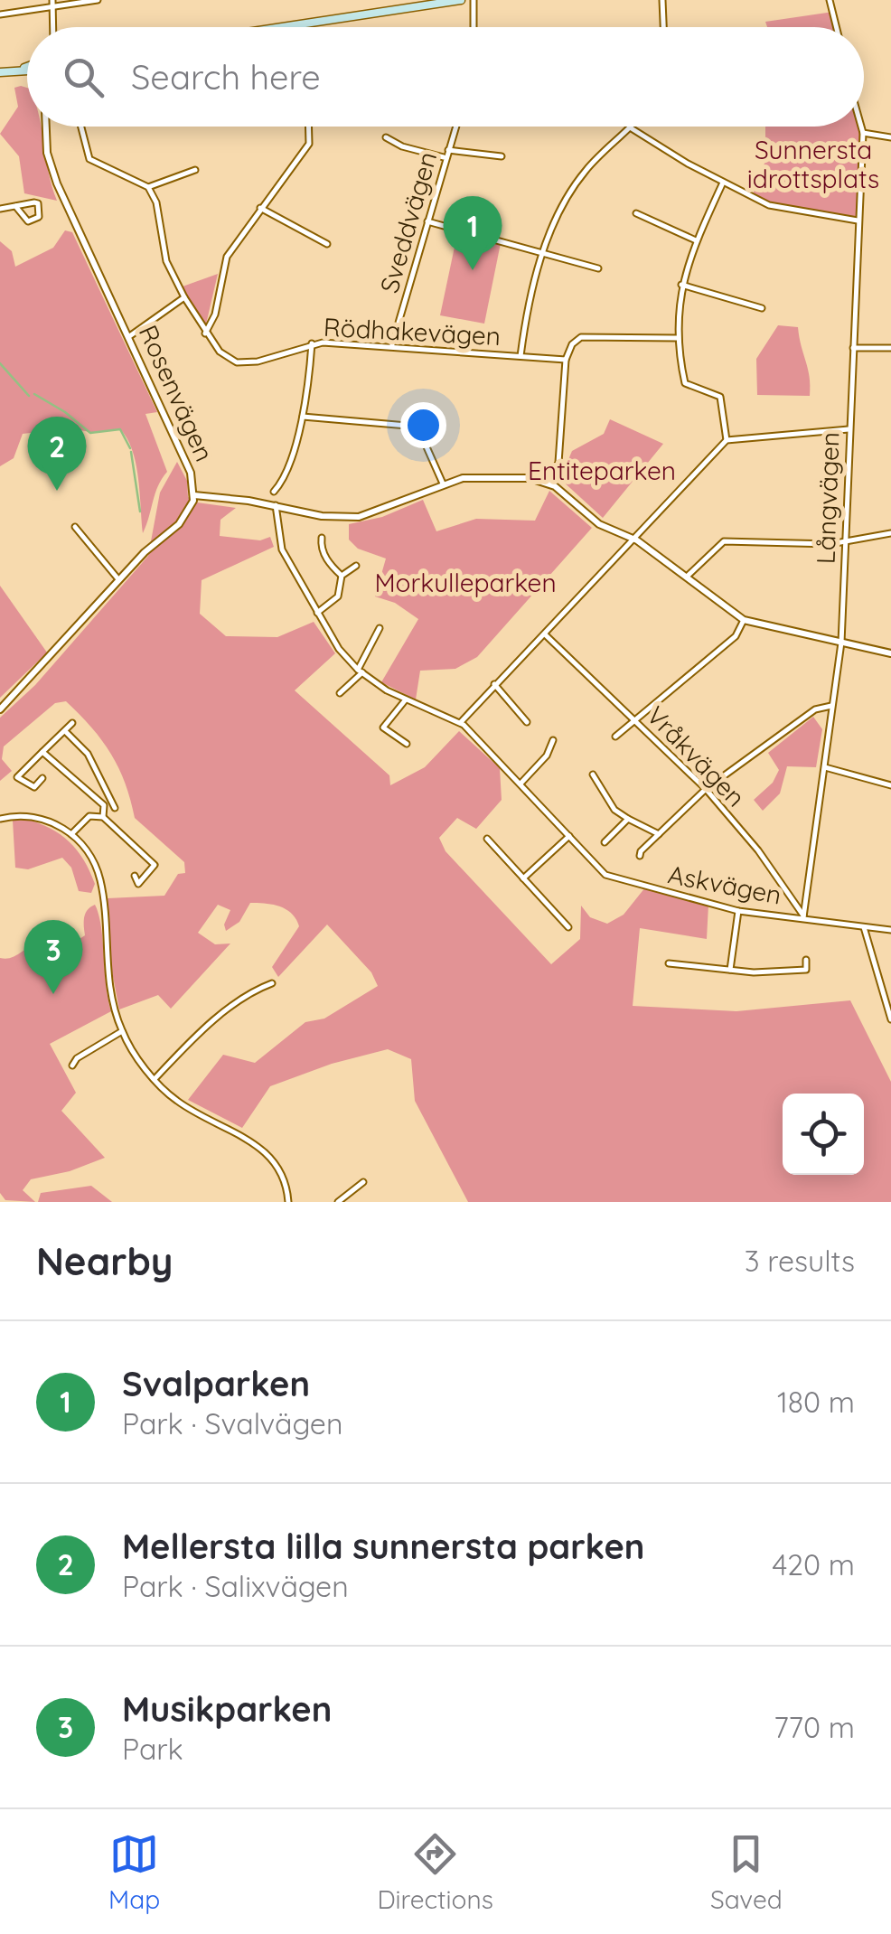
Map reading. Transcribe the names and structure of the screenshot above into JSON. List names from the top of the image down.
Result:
{
  "streets": {
    "street": [
      "Sveddvägen",
      "Rödhakevägen",
      "Rosenvägen",
      "Långvägen",
      "Vråkvägen",
      "Askvägen"
    ]
  },
  "crossings": [
    ["Sveddvägen", "Rödhakevägen"],
    ["Rosenvägen", "Långvägen"],
    ["Långvägen", "Vråkvägen"],
    ["Långvägen", "Askvägen"],
    ["Vråkvägen", "Askvägen"]
  ],
  "parks": ["Sunnersta idrottsplats", "Entiteparken", "Morkulleparken"],
  "page": {
    "search": "Search here",
    "pins": ["1", "2", "3"],
    "heading": ["Nearby", "3 results"],
    "list": [
      {
        "mark": "1",
        "name": "Svalparken",
        "note": "Park · Svalvägen",
        "value": "180 m"
      },
      {
        "mark": "2",
        "name": "Mellersta lilla sunnersta parken",
        "note": "Park · Salixvägen",
        "value": "420 m"
      },
      {
        "mark": "3",
        "name": "Musikparken",
        "note": "Park",
        "value": "770 m"
      }
    ],
    "nav": ["Map", "Directions", "Saved"]
  }
}
